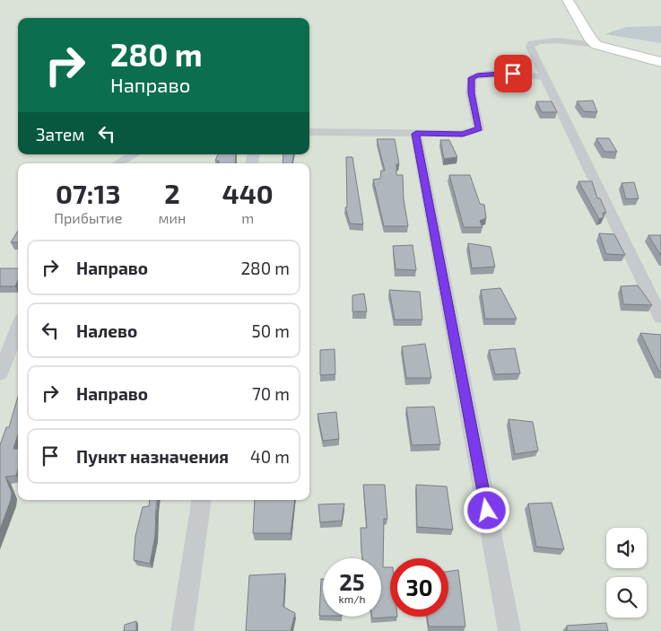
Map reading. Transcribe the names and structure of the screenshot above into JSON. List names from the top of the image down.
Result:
{
  "page": {
    "turn": ["280 m", "Направо"],
    "then": "Затем",
    "eta": [
      "07:13",
      "Прибытие",
      "2",
      "мин",
      "440",
      "m"
    ],
    "list": [
      {
        "name": "Направо",
        "value": "280 m"
      },
      {
        "name": "Налево",
        "value": "50 m"
      },
      {
        "name": "Направо",
        "value": "70 m"
      },
      {
        "name": "Пункт назначения",
        "value": "40 m"
      }
    ],
    "speed": "25 km/h",
    "limit": "30"
  }
}
